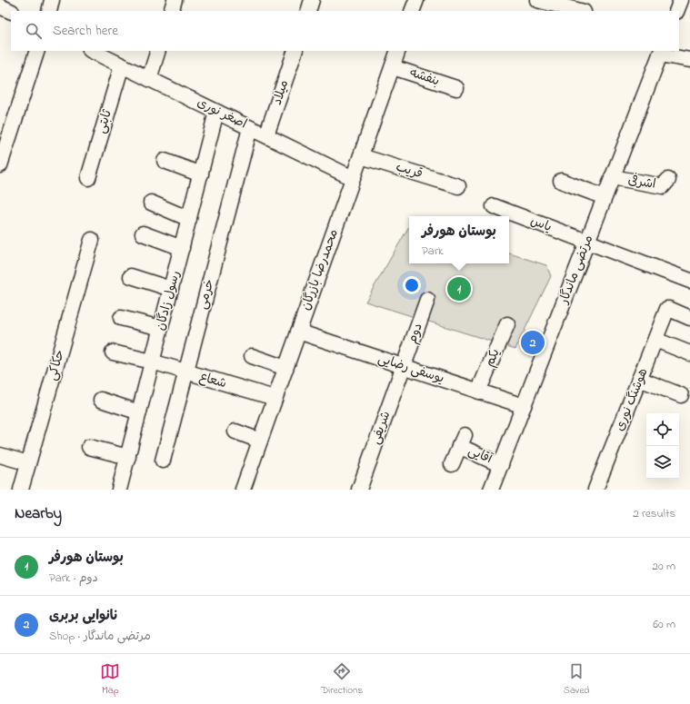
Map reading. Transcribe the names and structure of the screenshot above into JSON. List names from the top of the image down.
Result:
{
  "streets": {
    "street": [
      "بنفشه",
      "میلاد",
      "اصغر نوری",
      "ثابتی",
      "قریب",
      "اشرفی",
      "یاس",
      "محمدرضا بازرگان",
      "مرتضی ماندگار",
      "خرمی",
      "رسول زادگان",
      "دوم",
      "یکم",
      "حکاکی",
      "یوسفی رضایی",
      "شعاع",
      "هوشنگ نوری",
      "شریفی",
      "آقایی"
    ]
  },
  "crossings": [
    ["بنفشه", "محمدرضا بازرگان"],
    ["میلاد", "اصغر نوری"],
    ["اصغر نوری", "ثابتی"],
    ["اصغر نوری", "محمدرضا بازرگان"],
    ["اصغر نوری", "خرمی"],
    ["اصغر نوری", "رسول زادگان"],
    ["قریب", "محمدرضا بازرگان"],
    ["اشرفی", "مرتضی ماندگار"],
    ["یاس", "مرتضی ماندگار"],
    ["محمدرضا بازرگان", "یوسفی رضایی"],
    ["محمدرضا بازرگان", "شعاع"],
    ["مرتضی ماندگار", "یوسفی رضایی"],
    ["مرتضی ماندگار", "آقایی"],
    ["خرمی", "شعاع"],
    ["رسول زادگان", "شعاع"],
    ["دوم", "یوسفی رضایی"],
    ["دوم", "شریفی"],
    ["یکم", "یوسفی رضایی"],
    ["یوسفی رضایی", "شریفی"]
  ],
  "page": {
    "search": "Search here",
    "popup": ["بوستان هورفر", "Park"],
    "pins": ["1", "2"],
    "heading": ["Nearby", "2 results"],
    "list": [
      {
        "mark": "1",
        "name": "بوستان هورفر",
        "note": "Park · دوم",
        "value": "20 m"
      },
      {
        "mark": "2",
        "name": "نانوایی بربری",
        "note": "Shop · مرتضی ماندگار",
        "value": "60 m"
      }
    ],
    "nav": ["Map", "Directions", "Saved"]
  }
}
